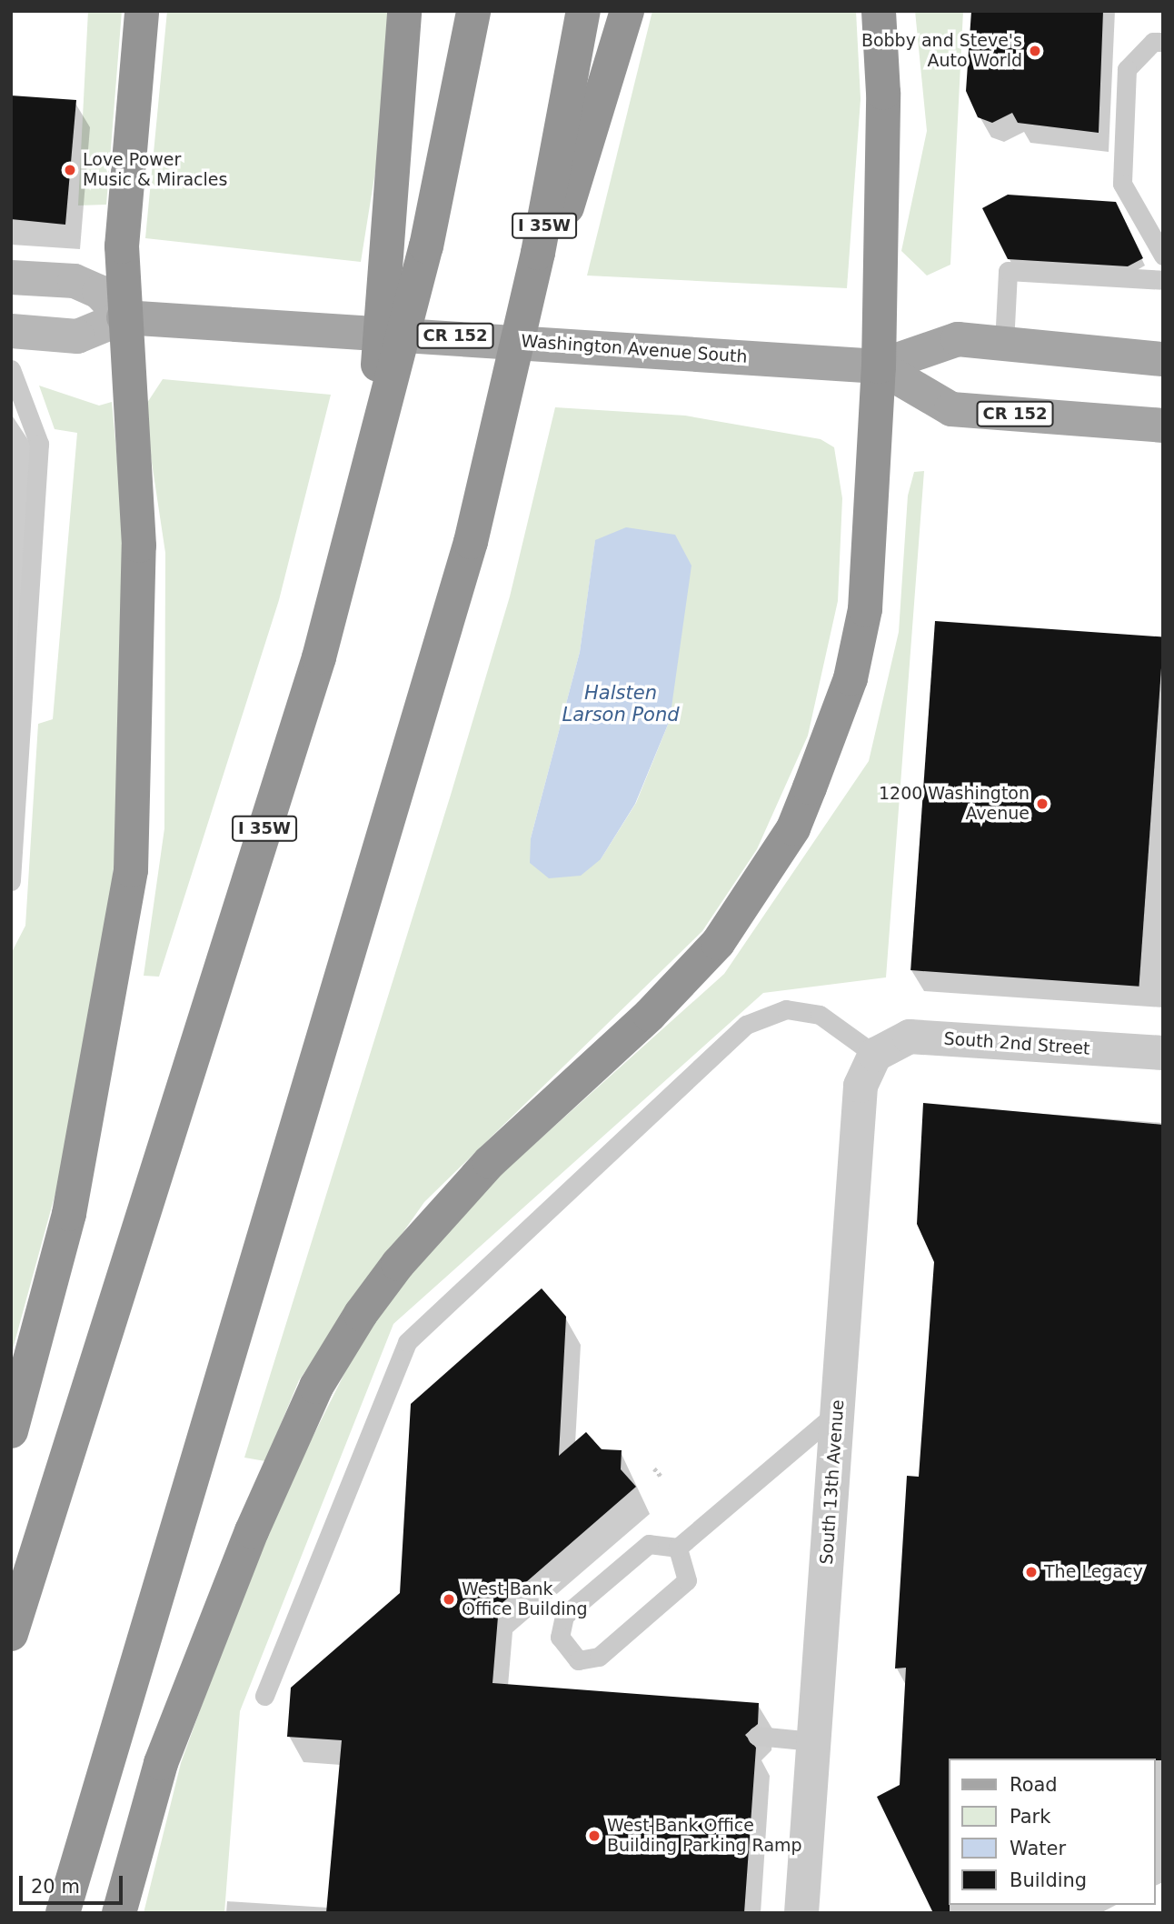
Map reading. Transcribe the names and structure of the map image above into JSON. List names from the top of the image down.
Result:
{
  "streets": {
    "highway": ["I 35W"],
    "main road": ["CR 152", "Washington Avenue South"],
    "street": ["South 2nd Street", "South 13th Avenue"]
  },
  "crossings": [
    ["South 2nd Street", "South 13th Avenue"]
  ],
  "water": ["Halsten Larson Pond"],
  "places": [
    "Bobby and Steve's Auto World",
    "Love Power Music & Miracles",
    "1200 Washington Avenue",
    "The Legacy",
    "West Bank Office Building",
    "West Bank Office Building Parking Ramp"
  ],
  "legend": [
    "Road",
    "Park",
    "Water",
    "Building"
  ],
  "scale_bar": "20 m"
}
